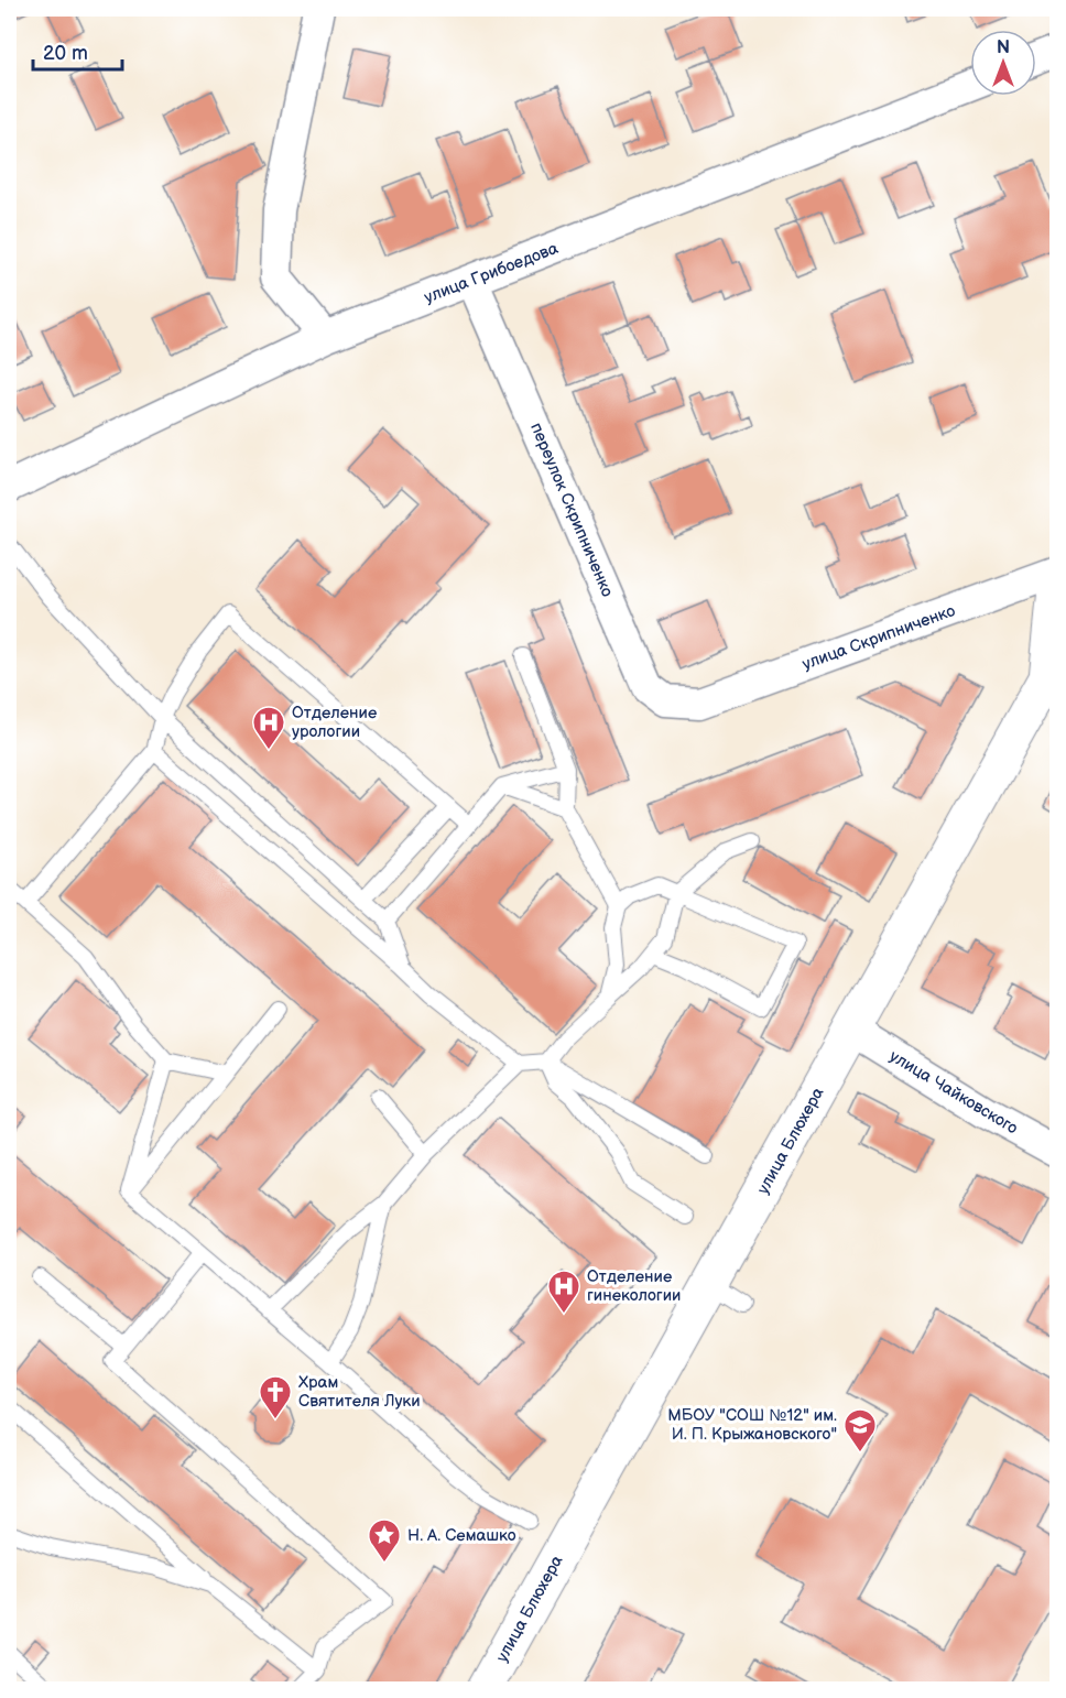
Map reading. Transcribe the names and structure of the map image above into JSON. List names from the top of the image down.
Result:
{
  "streets": {
    "street": [
      "улица Грибоедова",
      "переулок Скрипниченко",
      "улица Скрипниченко",
      "улица Чайковского",
      "улица Блюхера"
    ]
  },
  "crossings": [
    ["улица Грибоедова", "переулок Скрипниченко"],
    ["переулок Скрипниченко", "улица Скрипниченко"],
    ["улица Чайковского", "улица Блюхера"]
  ],
  "places": {
    "hospital": ["Отделение урологии", "Отделение гинекологии"],
    "church": ["Храм Святителя Луки"],
    "school or university": ["МБОУ \"СОШ №12\" им. И. П. Крыжановского\""],
    "place": ["Н. А. Семашко"]
  },
  "scale_bar": "20 m",
  "north": "top"
}
